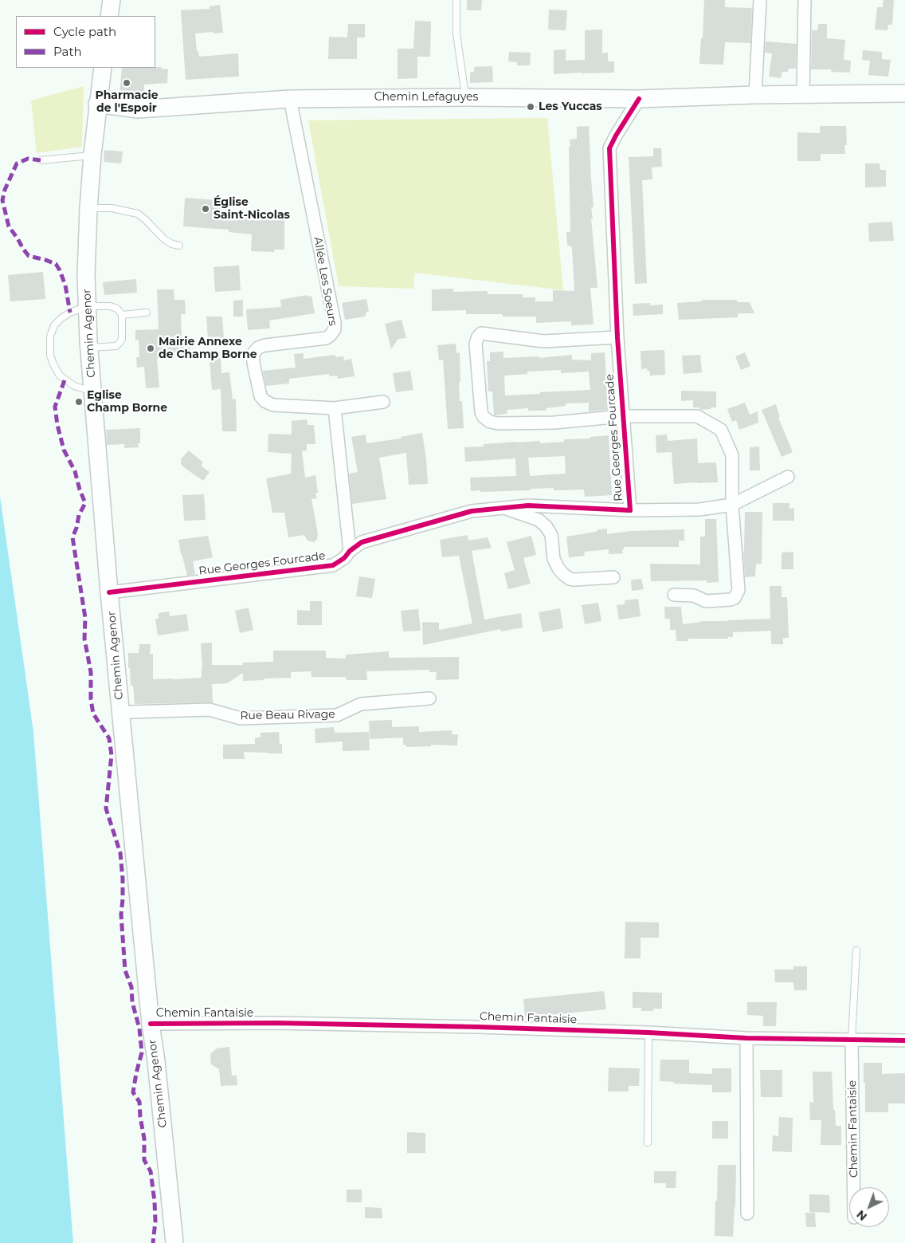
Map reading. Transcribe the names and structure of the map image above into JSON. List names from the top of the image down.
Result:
{
  "streets": {
    "main road": ["Chemin Lefaguyes", "Chemin Agenor"],
    "street": [
      "Allée Les Soeurs",
      "Rue Georges Fourcade",
      "Rue Beau Rivage",
      "Chemin Fantaisie"
    ]
  },
  "crossings": [
    ["Chemin Lefaguyes", "Allée Les Soeurs"],
    ["Chemin Lefaguyes", "Chemin Agenor"],
    ["Chemin Lefaguyes", "Rue Georges Fourcade"],
    ["Chemin Agenor", "Rue Georges Fourcade"],
    ["Chemin Agenor", "Rue Beau Rivage"],
    ["Chemin Agenor", "Chemin Fantaisie"]
  ],
  "places": [
    "Pharmacie de l'Espoir",
    "Les Yuccas",
    "Église Saint-Nicolas",
    "Mairie Annexe de Champ Borne",
    "Eglise Champ Borne"
  ],
  "legend": ["Cycle path", "Path"],
  "north": "bottom left"
}
